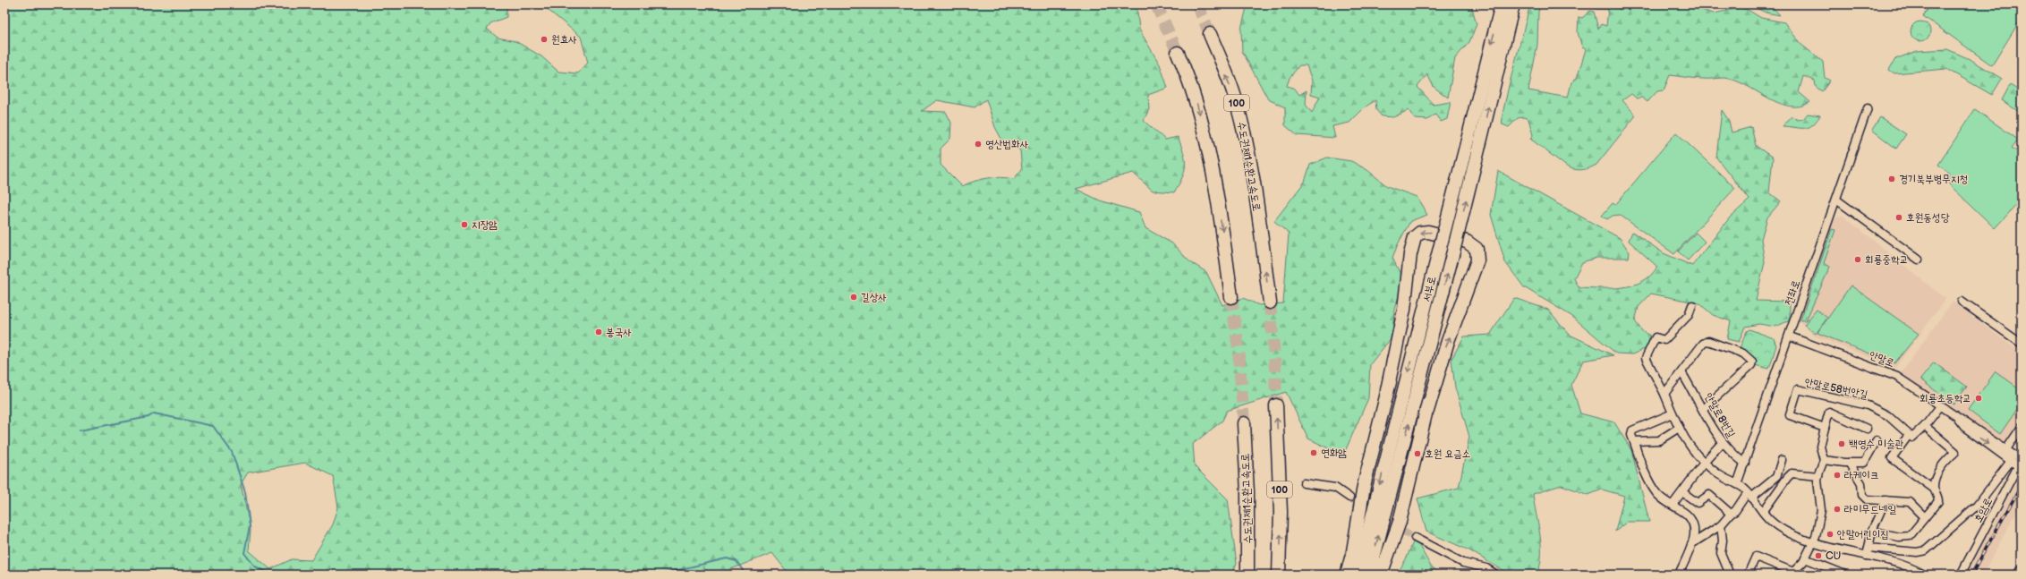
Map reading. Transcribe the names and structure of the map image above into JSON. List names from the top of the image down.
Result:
{
  "streets": {
    "highway": ["100", "수도권제1순환고속도로", "서부로"],
    "street": [
      "전좌로",
      "안말로",
      "안말로58번안길",
      "안말로8번길",
      "호암로"
    ]
  },
  "crossings": [
    ["전좌로", "안말로"],
    ["전좌로", "안말로8번길"],
    ["안말로", "호암로"]
  ],
  "places": [
    "원효사",
    "영산법화사",
    "경기북부병무지청",
    "호원동성당",
    "지장암",
    "회룡중학교",
    "길상사",
    "봉국사",
    "회룡초등학교",
    "백영수 미술관",
    "연화암",
    "호원 요금소",
    "라케이크",
    "라미무드네일",
    "안말어린이집",
    "CU"
  ]
}
